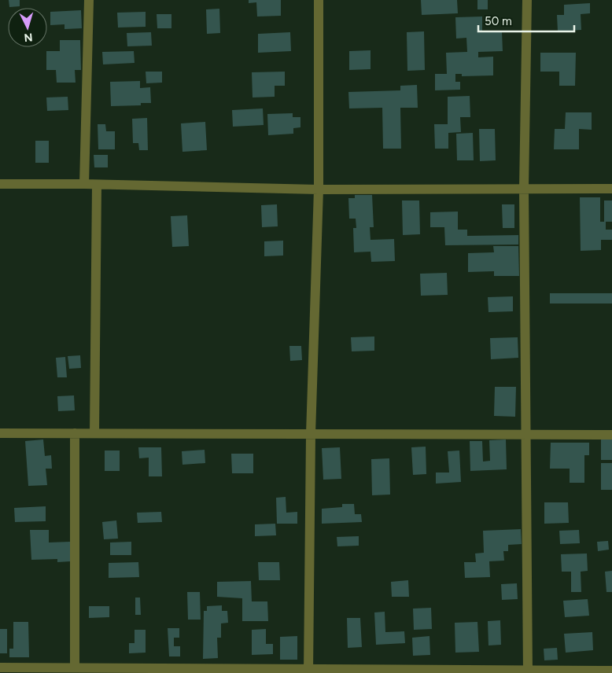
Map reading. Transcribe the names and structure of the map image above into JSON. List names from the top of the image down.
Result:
{
  "scale_bar": "50 m",
  "north": "bottom"
}
